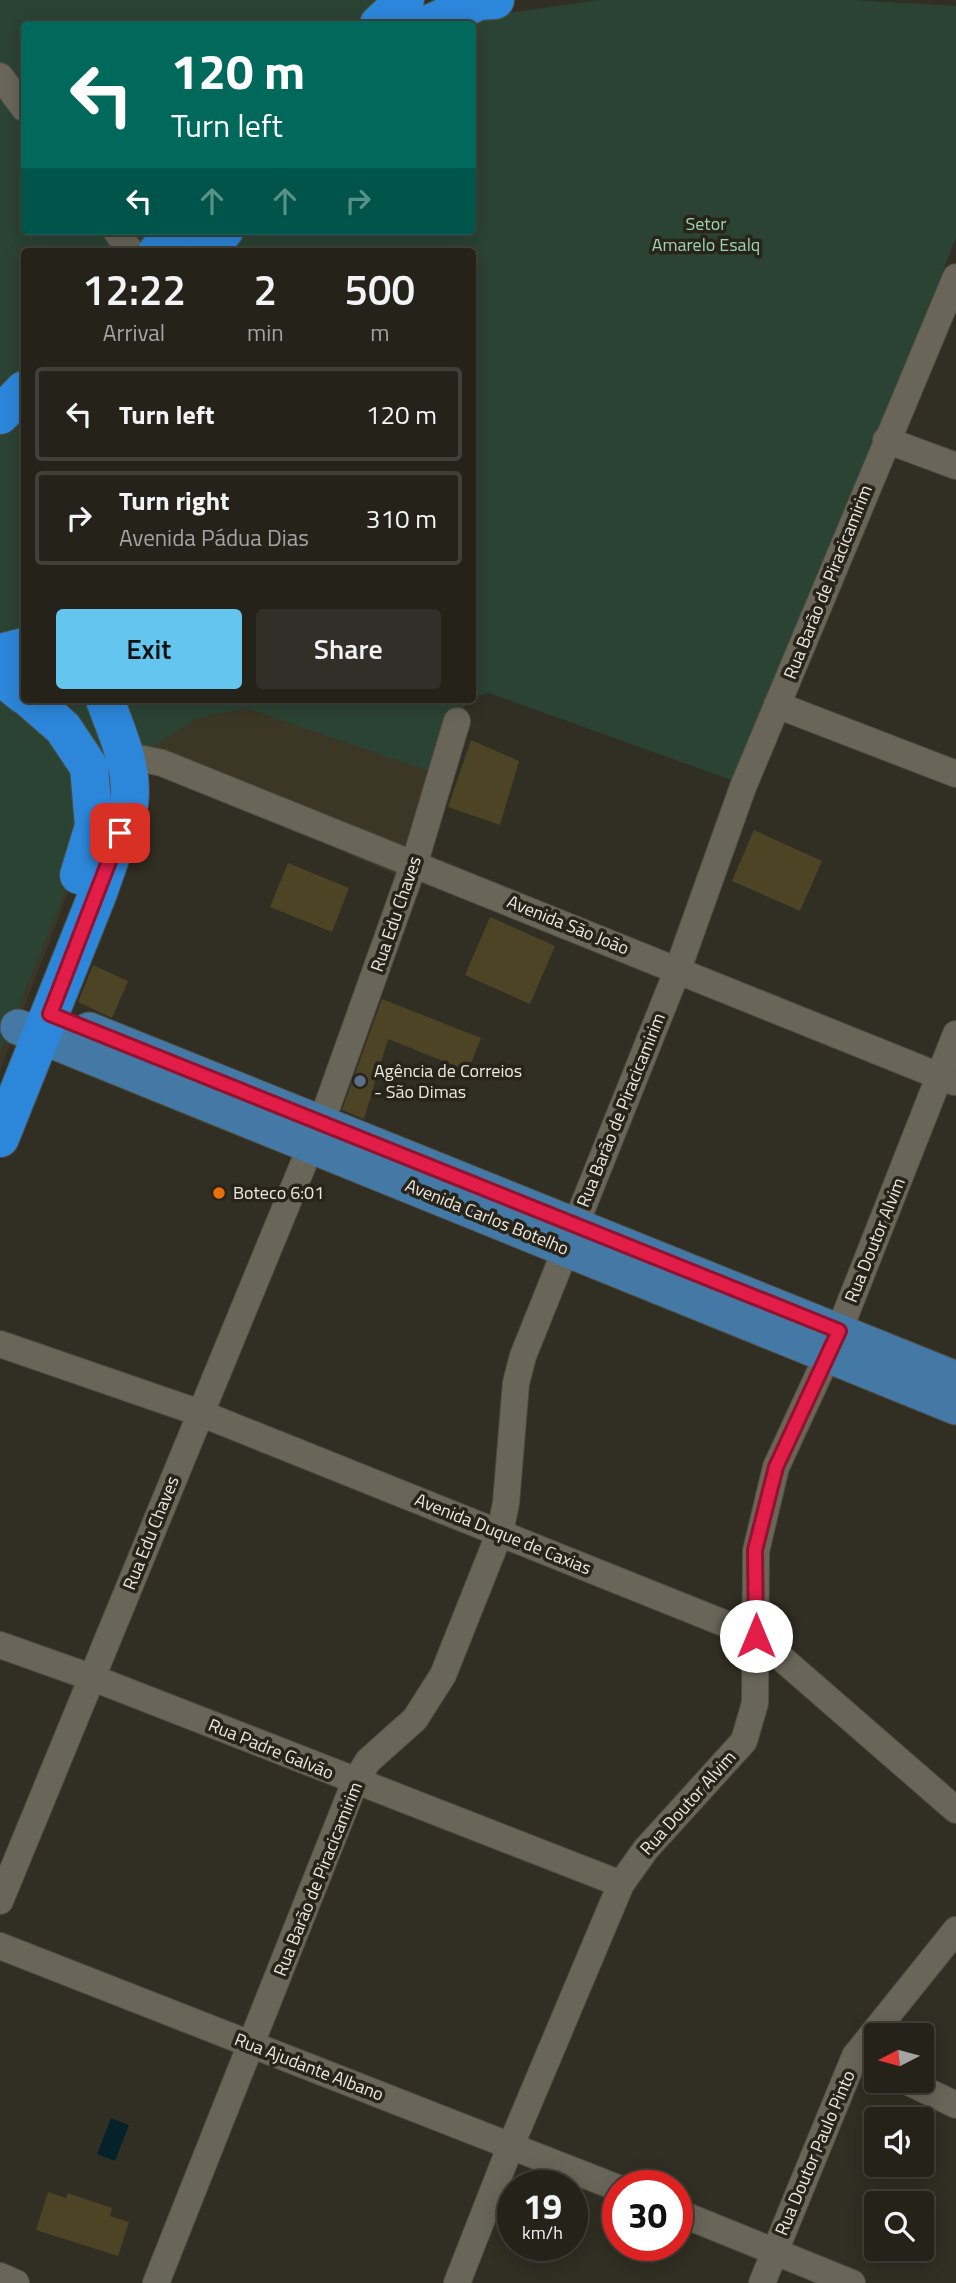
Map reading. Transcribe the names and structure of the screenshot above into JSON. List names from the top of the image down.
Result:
{
  "streets": {
    "main road": ["Avenida Carlos Botelho"],
    "street": [
      "Rua Barão de Piracicamirim",
      "Rua Edu Chaves",
      "Avenida São João",
      "Rua Doutor Alvim",
      "Avenida Duque de Caxias",
      "Rua Padre Galvão",
      "Rua Ajudante Albano",
      "Rua Doutor Paulo Pinto"
    ]
  },
  "crossings": [
    ["Rua Barão de Piracicamirim", "Avenida São João"],
    ["Rua Barão de Piracicamirim", "Avenida Carlos Botelho"],
    ["Rua Barão de Piracicamirim", "Avenida Duque de Caxias"],
    ["Rua Barão de Piracicamirim", "Rua Padre Galvão"],
    ["Rua Barão de Piracicamirim", "Rua Ajudante Albano"],
    ["Rua Edu Chaves", "Avenida São João"],
    ["Rua Edu Chaves", "Avenida Duque de Caxias"],
    ["Rua Edu Chaves", "Rua Padre Galvão"],
    ["Avenida São João", "Rua Doutor Alvim"],
    ["Avenida Carlos Botelho", "Rua Doutor Alvim"],
    ["Rua Doutor Alvim", "Avenida Duque de Caxias"],
    ["Rua Doutor Alvim", "Rua Padre Galvão"],
    ["Rua Doutor Alvim", "Rua Ajudante Albano"]
  ],
  "parks": ["Setor Amarelo Esalq"],
  "places": ["Agência de Correios - São Dimas", "Boteco 6:01"],
  "north": "left",
  "page": {
    "turn": ["120 m", "Turn left"],
    "eta": [
      "12:22",
      "Arrival",
      "2",
      "min",
      "500",
      "m"
    ],
    "list": [
      {
        "name": "Turn left",
        "value": "120 m"
      },
      {
        "name": "Turn right",
        "note": "Avenida Pádua Dias",
        "value": "310 m"
      }
    ],
    "buttons": ["Exit", "Share"],
    "speed": "19 km/h",
    "limit": "30"
  }
}
